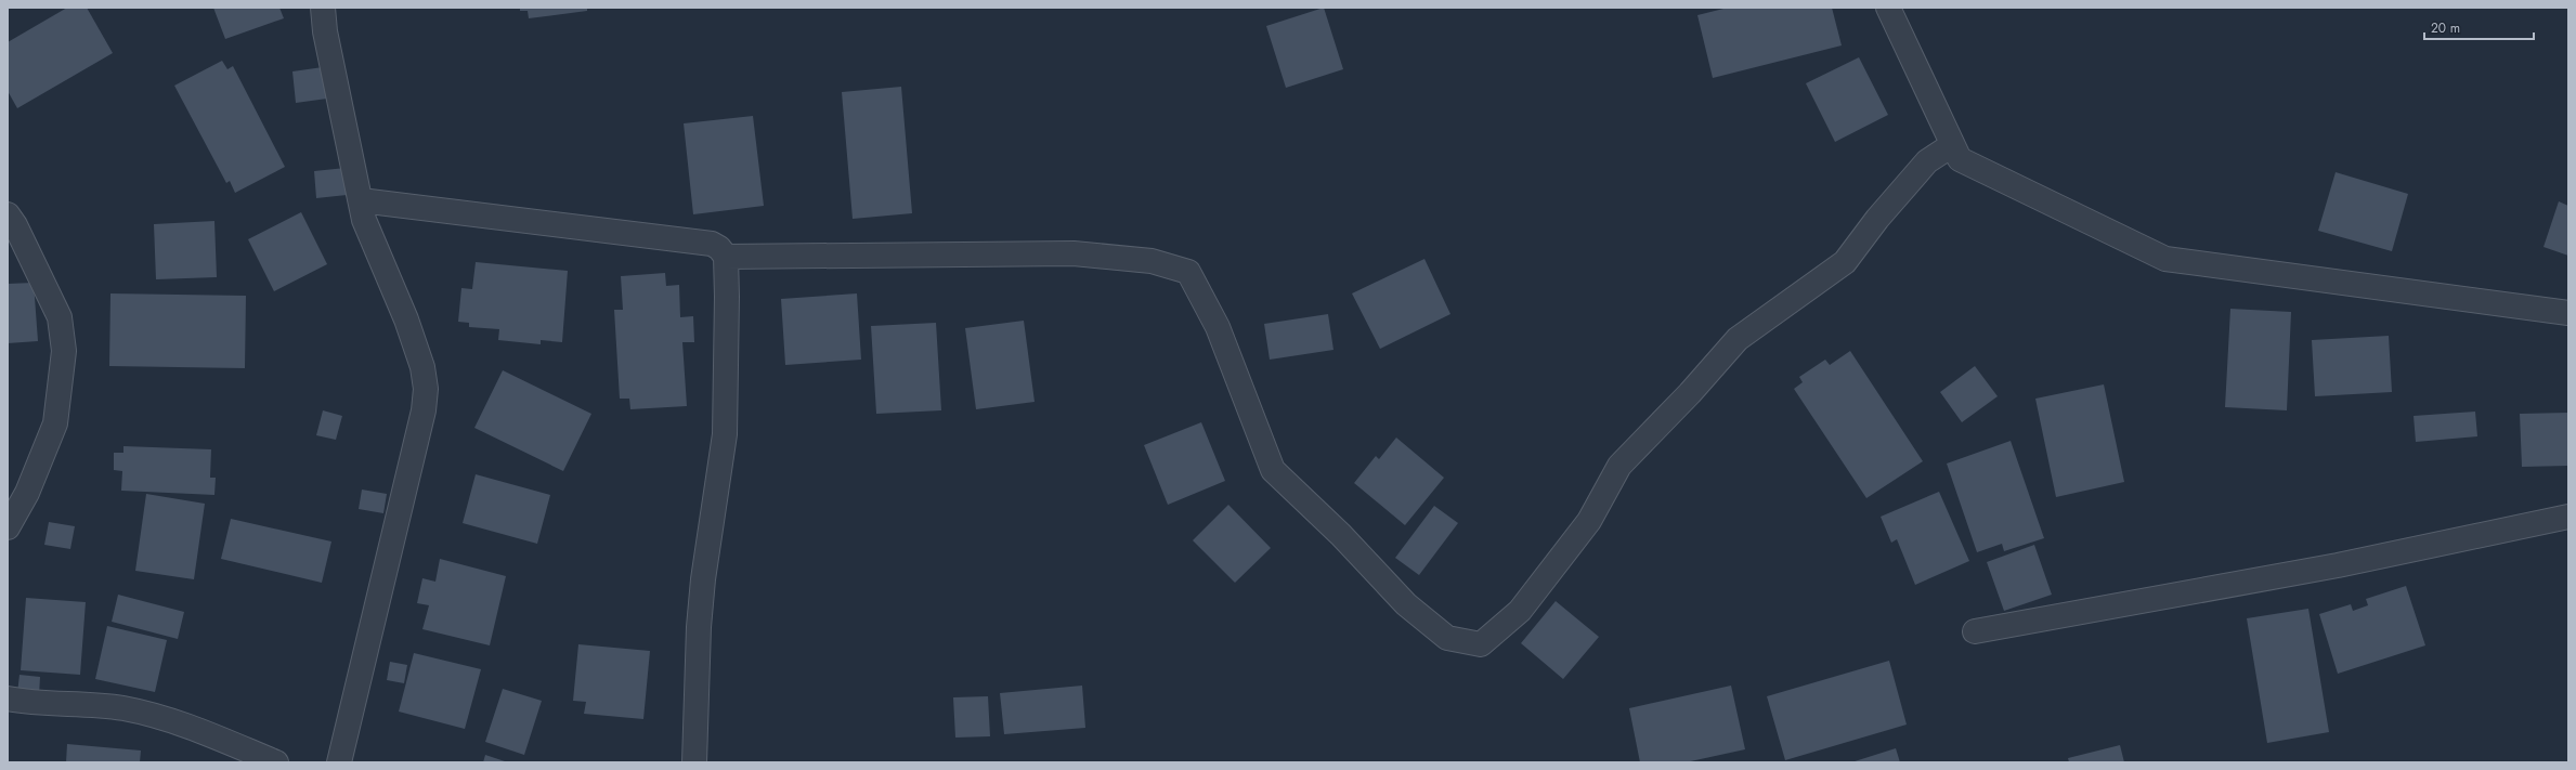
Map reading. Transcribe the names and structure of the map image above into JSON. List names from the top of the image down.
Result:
{
  "scale_bar": "20 m"
}
